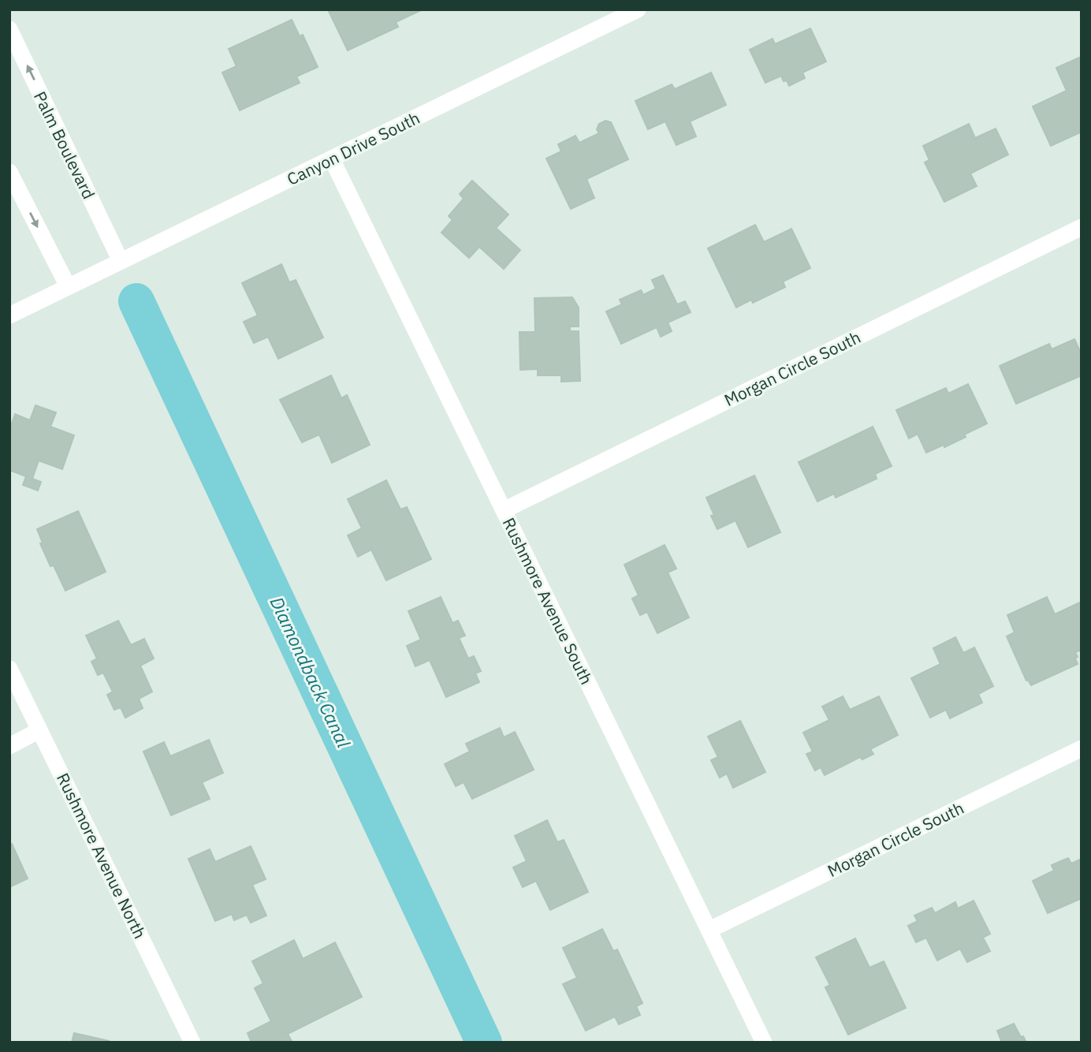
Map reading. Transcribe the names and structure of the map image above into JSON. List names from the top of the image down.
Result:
{
  "streets": {
    "street": [
      "Palm Boulevard",
      "Canyon Drive South",
      "Morgan Circle South",
      "Rushmore Avenue South",
      "Rushmore Avenue North"
    ]
  },
  "crossings": [
    ["Palm Boulevard", "Canyon Drive South"],
    ["Canyon Drive South", "Rushmore Avenue South"],
    ["Morgan Circle South", "Rushmore Avenue South"]
  ],
  "water": ["Diamondback Canal"]
}
